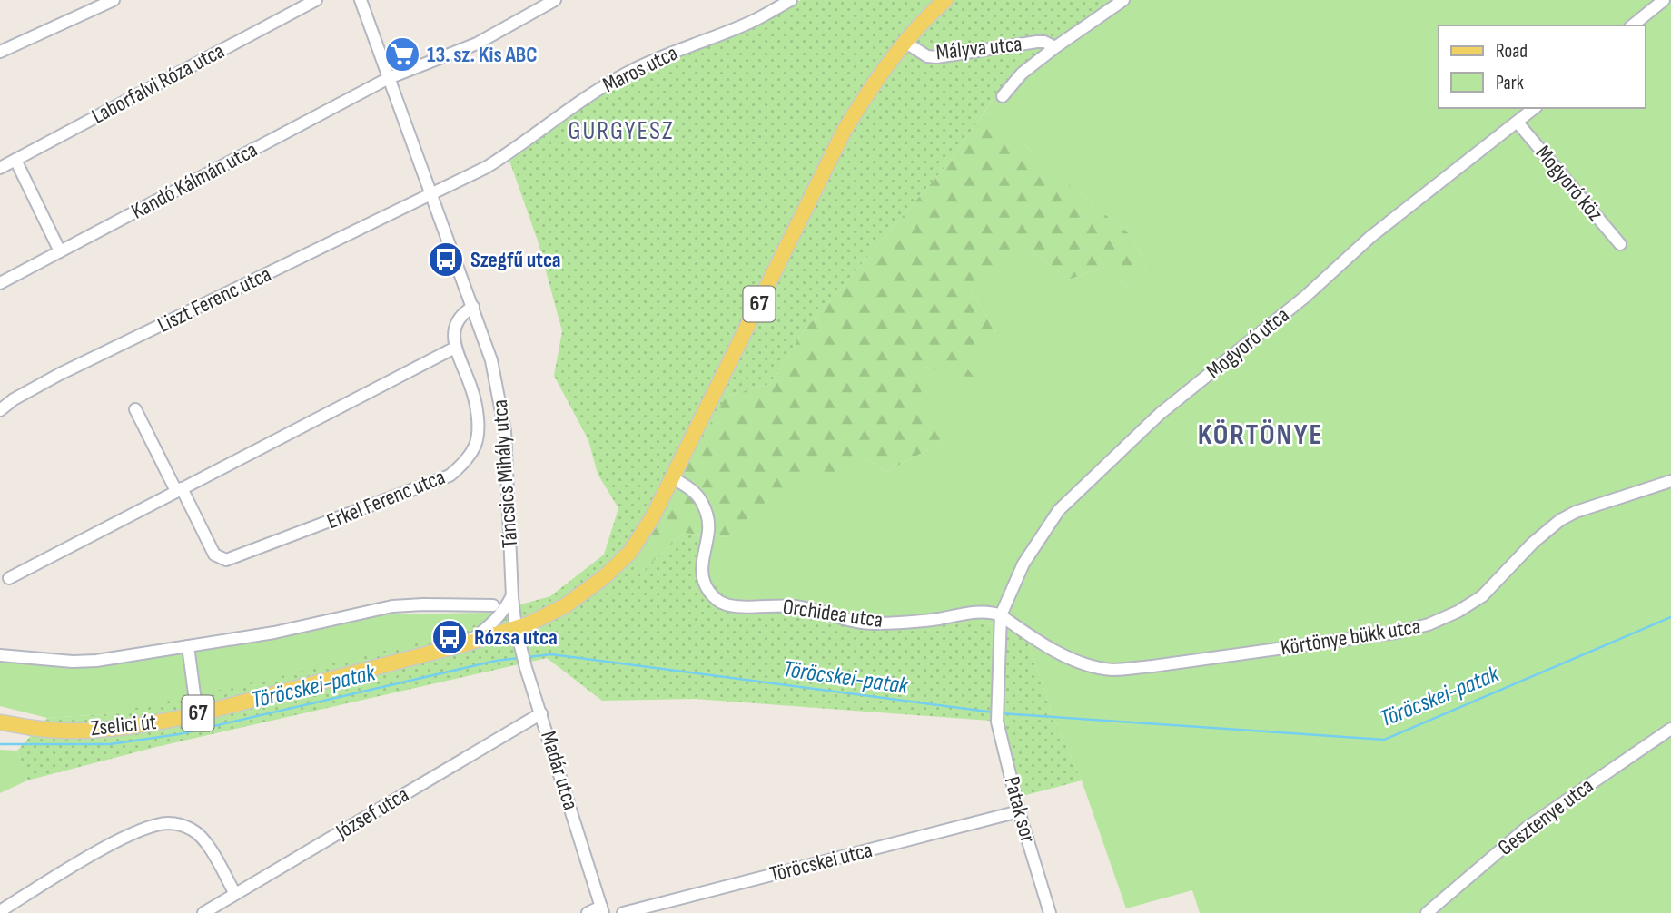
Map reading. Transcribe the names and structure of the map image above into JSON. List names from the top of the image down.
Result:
{
  "streets": {
    "main road": ["67", "Zselici út"],
    "street": [
      "Mályva utca",
      "Maros utca",
      "Laborfalvi Róza utca",
      "Kandó Kálmán utca",
      "Mogyoró köz",
      "Liszt Ferenc utca",
      "Mogyoró utca",
      "Táncsics Mihály utca",
      "Erkel Ferenc utca",
      "Orchidea utca",
      "Körtönye bükk utca",
      "Madár utca",
      "Patak sor",
      "József utca",
      "Gesztenye utca",
      "Töröcskei utca"
    ]
  },
  "crossings": [
    ["Mályva utca", "67"],
    ["Maros utca", "Liszt Ferenc utca"],
    ["Maros utca", "Táncsics Mihály utca"],
    ["Kandó Kálmán utca", "Táncsics Mihály utca"],
    ["Mogyoró köz", "Mogyoró utca"],
    ["Liszt Ferenc utca", "Táncsics Mihály utca"],
    ["67", "Táncsics Mihály utca"],
    ["67", "Orchidea utca"],
    ["67", "Zselici út"],
    ["67", "Madár utca"],
    ["Mogyoró utca", "Orchidea utca"],
    ["Mogyoró utca", "Körtönye bükk utca"],
    ["Mogyoró utca", "Patak sor"],
    ["Táncsics Mihály utca", "Madár utca"],
    ["Orchidea utca", "Körtönye bükk utca"],
    ["Orchidea utca", "Patak sor"],
    ["Körtönye bükk utca", "Patak sor"],
    ["Madár utca", "József utca"],
    ["Patak sor", "Töröcskei utca"]
  ],
  "districts": ["GURGYESZ", "KÖRTÖNYE"],
  "water": ["Töröcskei-patak"],
  "places": {
    "supermarket": ["13. sz. Kis ABC"],
    "bus stop": ["Szegfű utca", "Rózsa utca"]
  },
  "legend": ["Road", "Park"]
}
